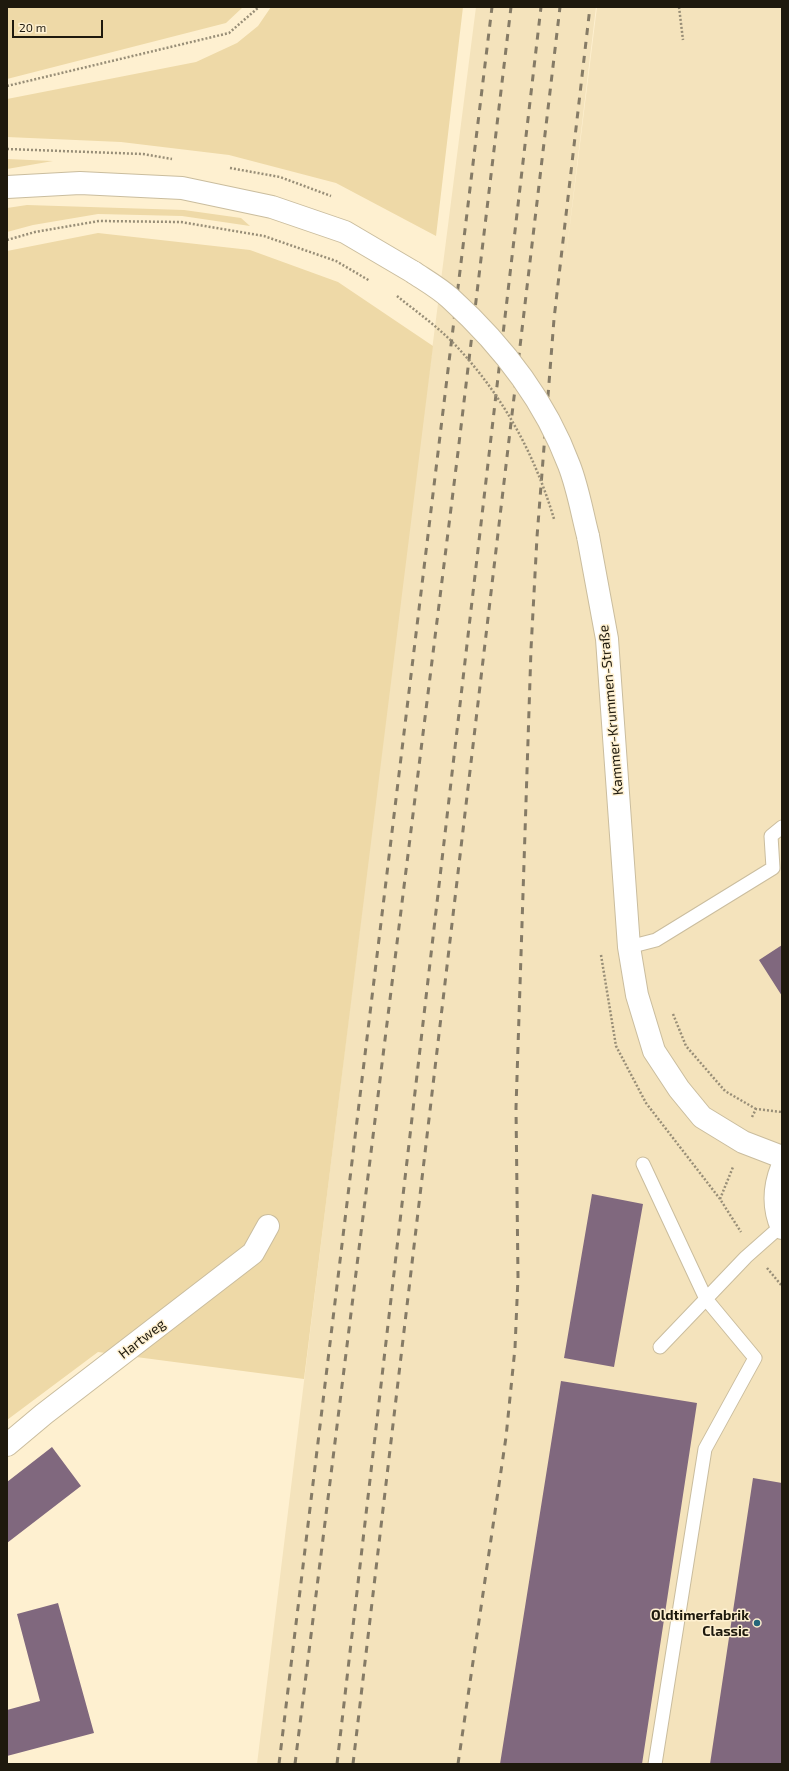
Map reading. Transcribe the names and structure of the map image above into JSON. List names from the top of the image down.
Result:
{
  "streets": {
    "main road": ["Kammer-Krummen-Straße", "Hartweg"]
  },
  "places": ["Oldtimerfabrik Classic"],
  "scale_bar": "20 m"
}
